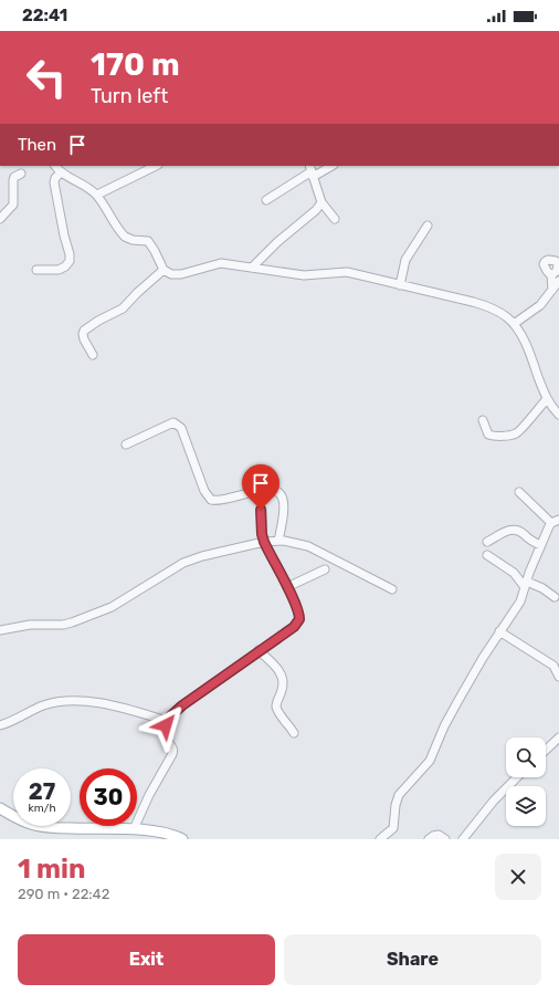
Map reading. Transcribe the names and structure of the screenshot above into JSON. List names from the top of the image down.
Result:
{
  "page": {
    "status": "22:41",
    "turn": ["170 m", "Turn left"],
    "then": "Then",
    "speed": "27 km/h",
    "limit": "30",
    "heading": ["1 min", "290 m · 22:42"],
    "buttons": ["Exit", "Share"]
  }
}
